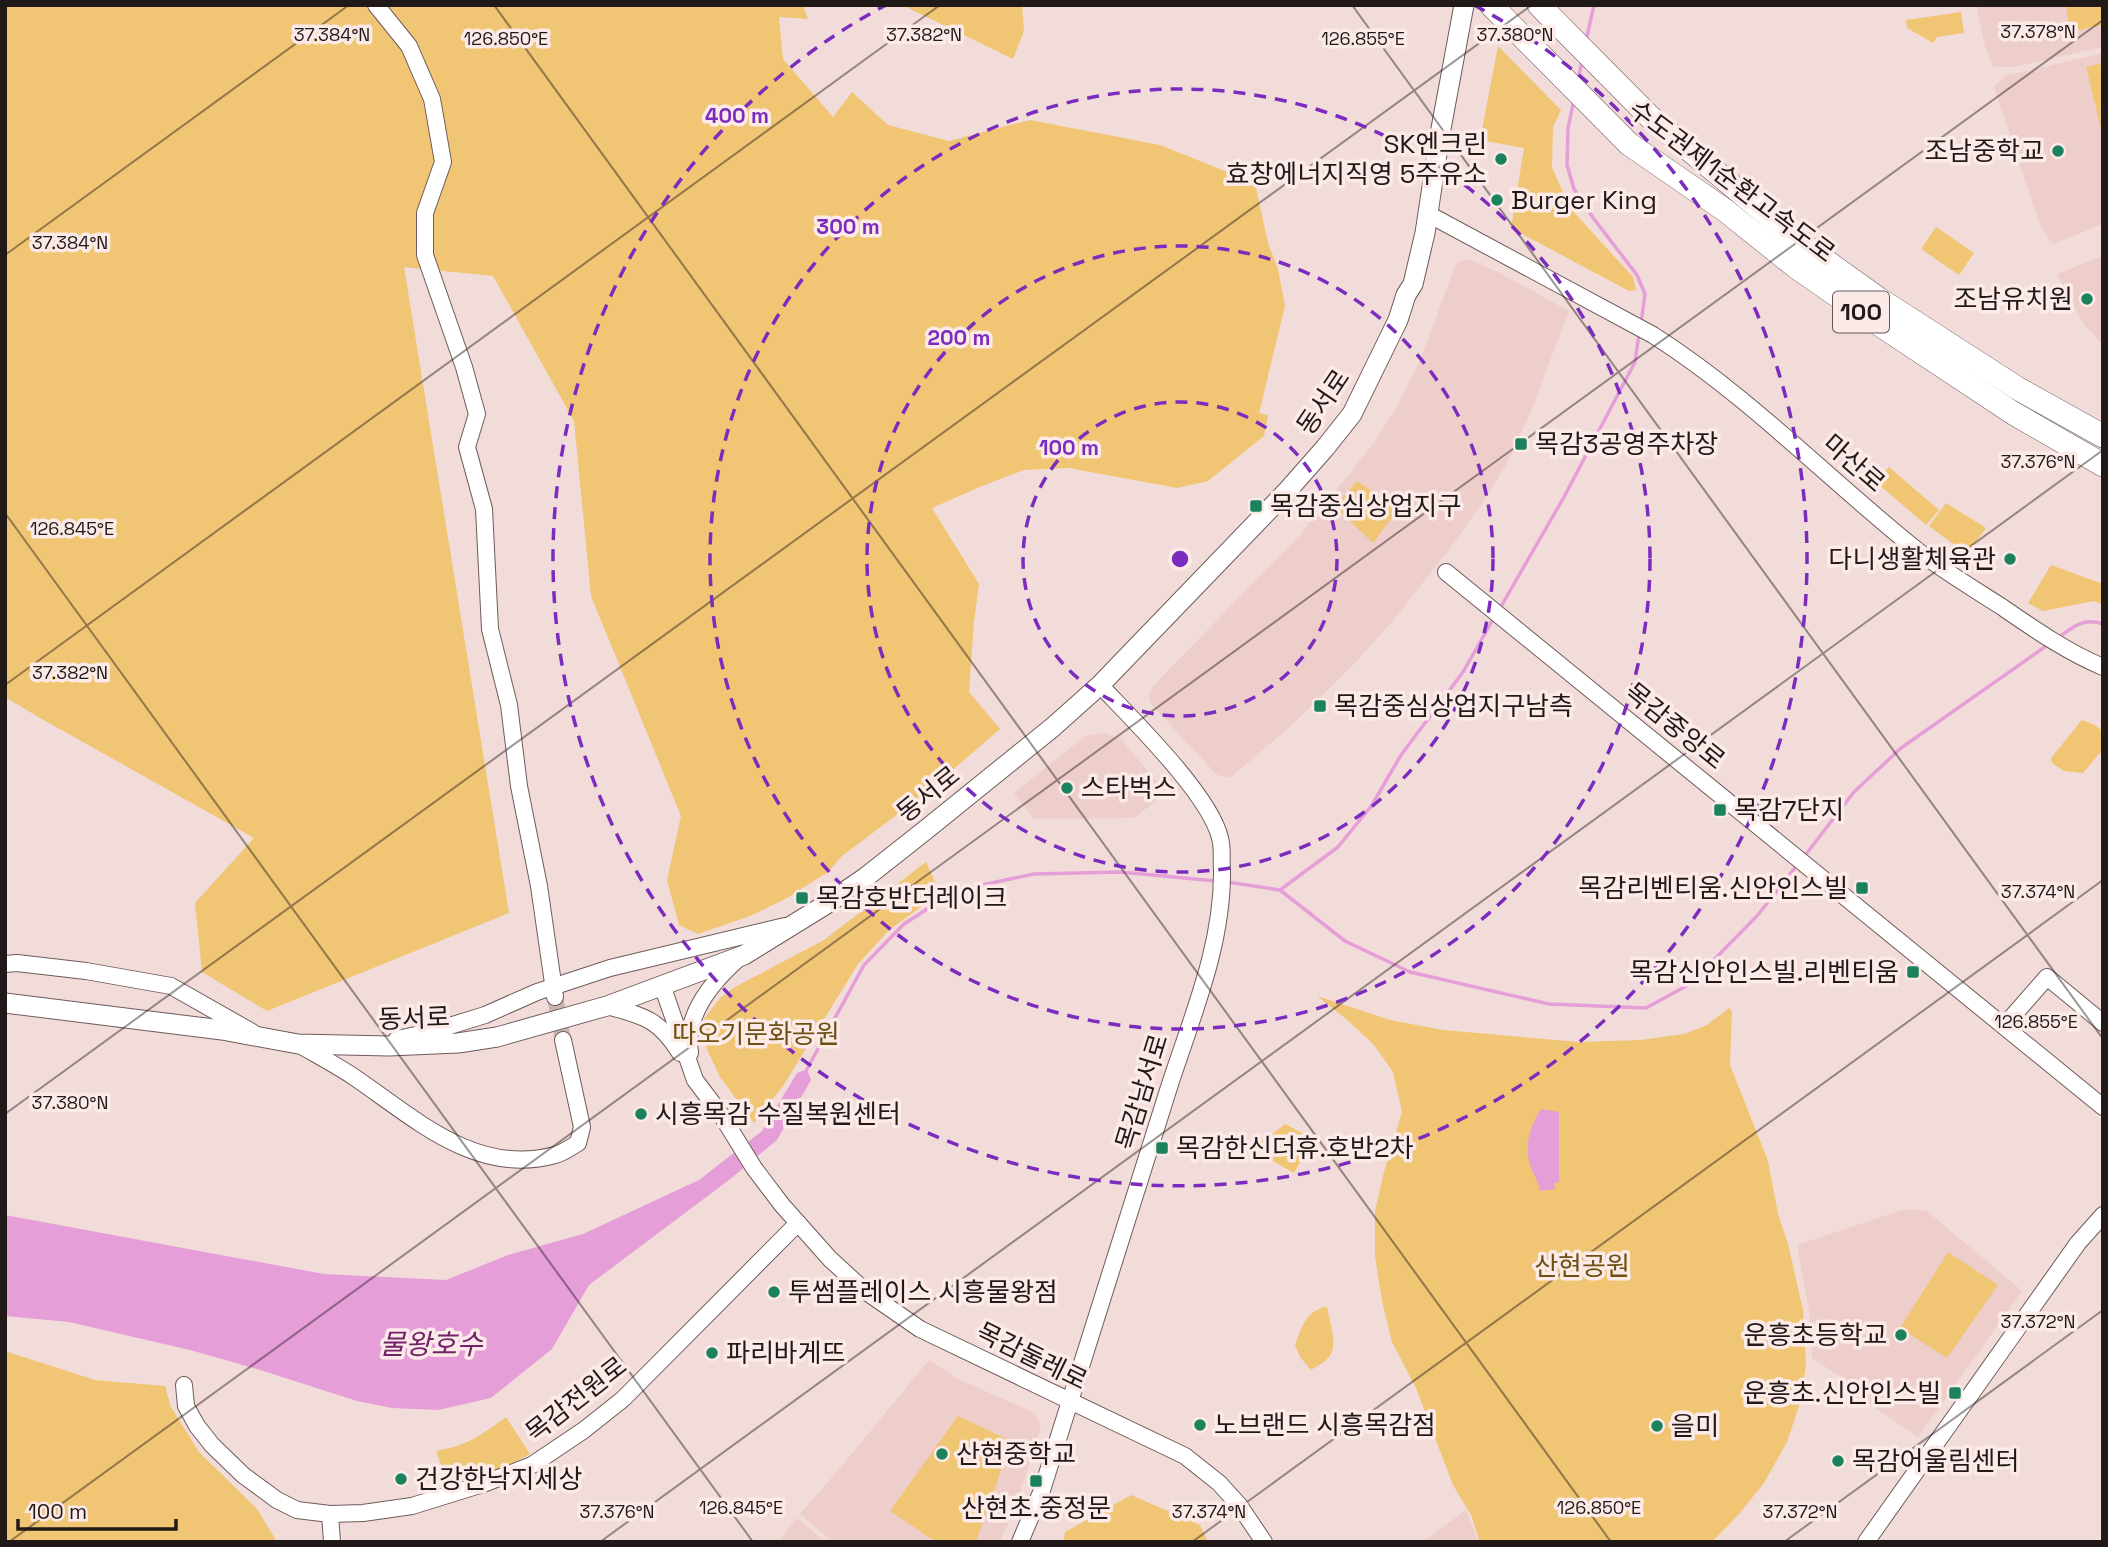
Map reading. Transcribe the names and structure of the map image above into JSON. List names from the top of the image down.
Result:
{
  "streets": {
    "highway": ["수도권제1순환고속도로", "100"],
    "main road": ["동서로"],
    "street": [
      "마산로",
      "목감중앙로",
      "목감남서로",
      "목감둘레로",
      "목감전원로"
    ]
  },
  "crossings": [
    ["동서로", "마산로"],
    ["동서로", "목감남서로"],
    ["목감남서로", "목감둘레로"],
    ["목감둘레로", "목감전원로"]
  ],
  "water": ["물왕호수"],
  "parks": ["따오기문화공원", "산현공원"],
  "places": {
    "other": [
      "조남중학교",
      "SK엔크린 효창에너지직영 5주유소",
      "Burger King",
      "조남유치원",
      "다니생활체육관",
      "스타벅스",
      "시흥목감 수질복원센터",
      "투썸플레이스 시흥물왕점",
      "운흥초등학교",
      "파리바게뜨",
      "노브랜드 시흥목감점",
      "을미",
      "산현중학교",
      "목감어울림센터",
      "건강한낙지세상"
    ],
    "transit": [
      "목감3공영주차장",
      "목감중심상업지구",
      "목감중심상업지구남측",
      "목감7단지",
      "목감리벤티움.신안인스빌",
      "목감호반더레이크",
      "목감신안인스빌.리벤티움",
      "목감한신더휴.호반2차",
      "운흥초.신안인스빌",
      "산현초.중정문"
    ]
  },
  "scale_bar": "100 m",
  "coordinates": [
    "37.378°N",
    "37.384°N",
    "37.382°N",
    "37.380°N",
    "126.850°E",
    "126.855°E",
    "37.376°N",
    "126.845°E",
    "37.374°N",
    "37.372°N"
  ],
  "rings": [
    "400 m",
    "300 m",
    "200 m",
    "100 m"
  ]
}
